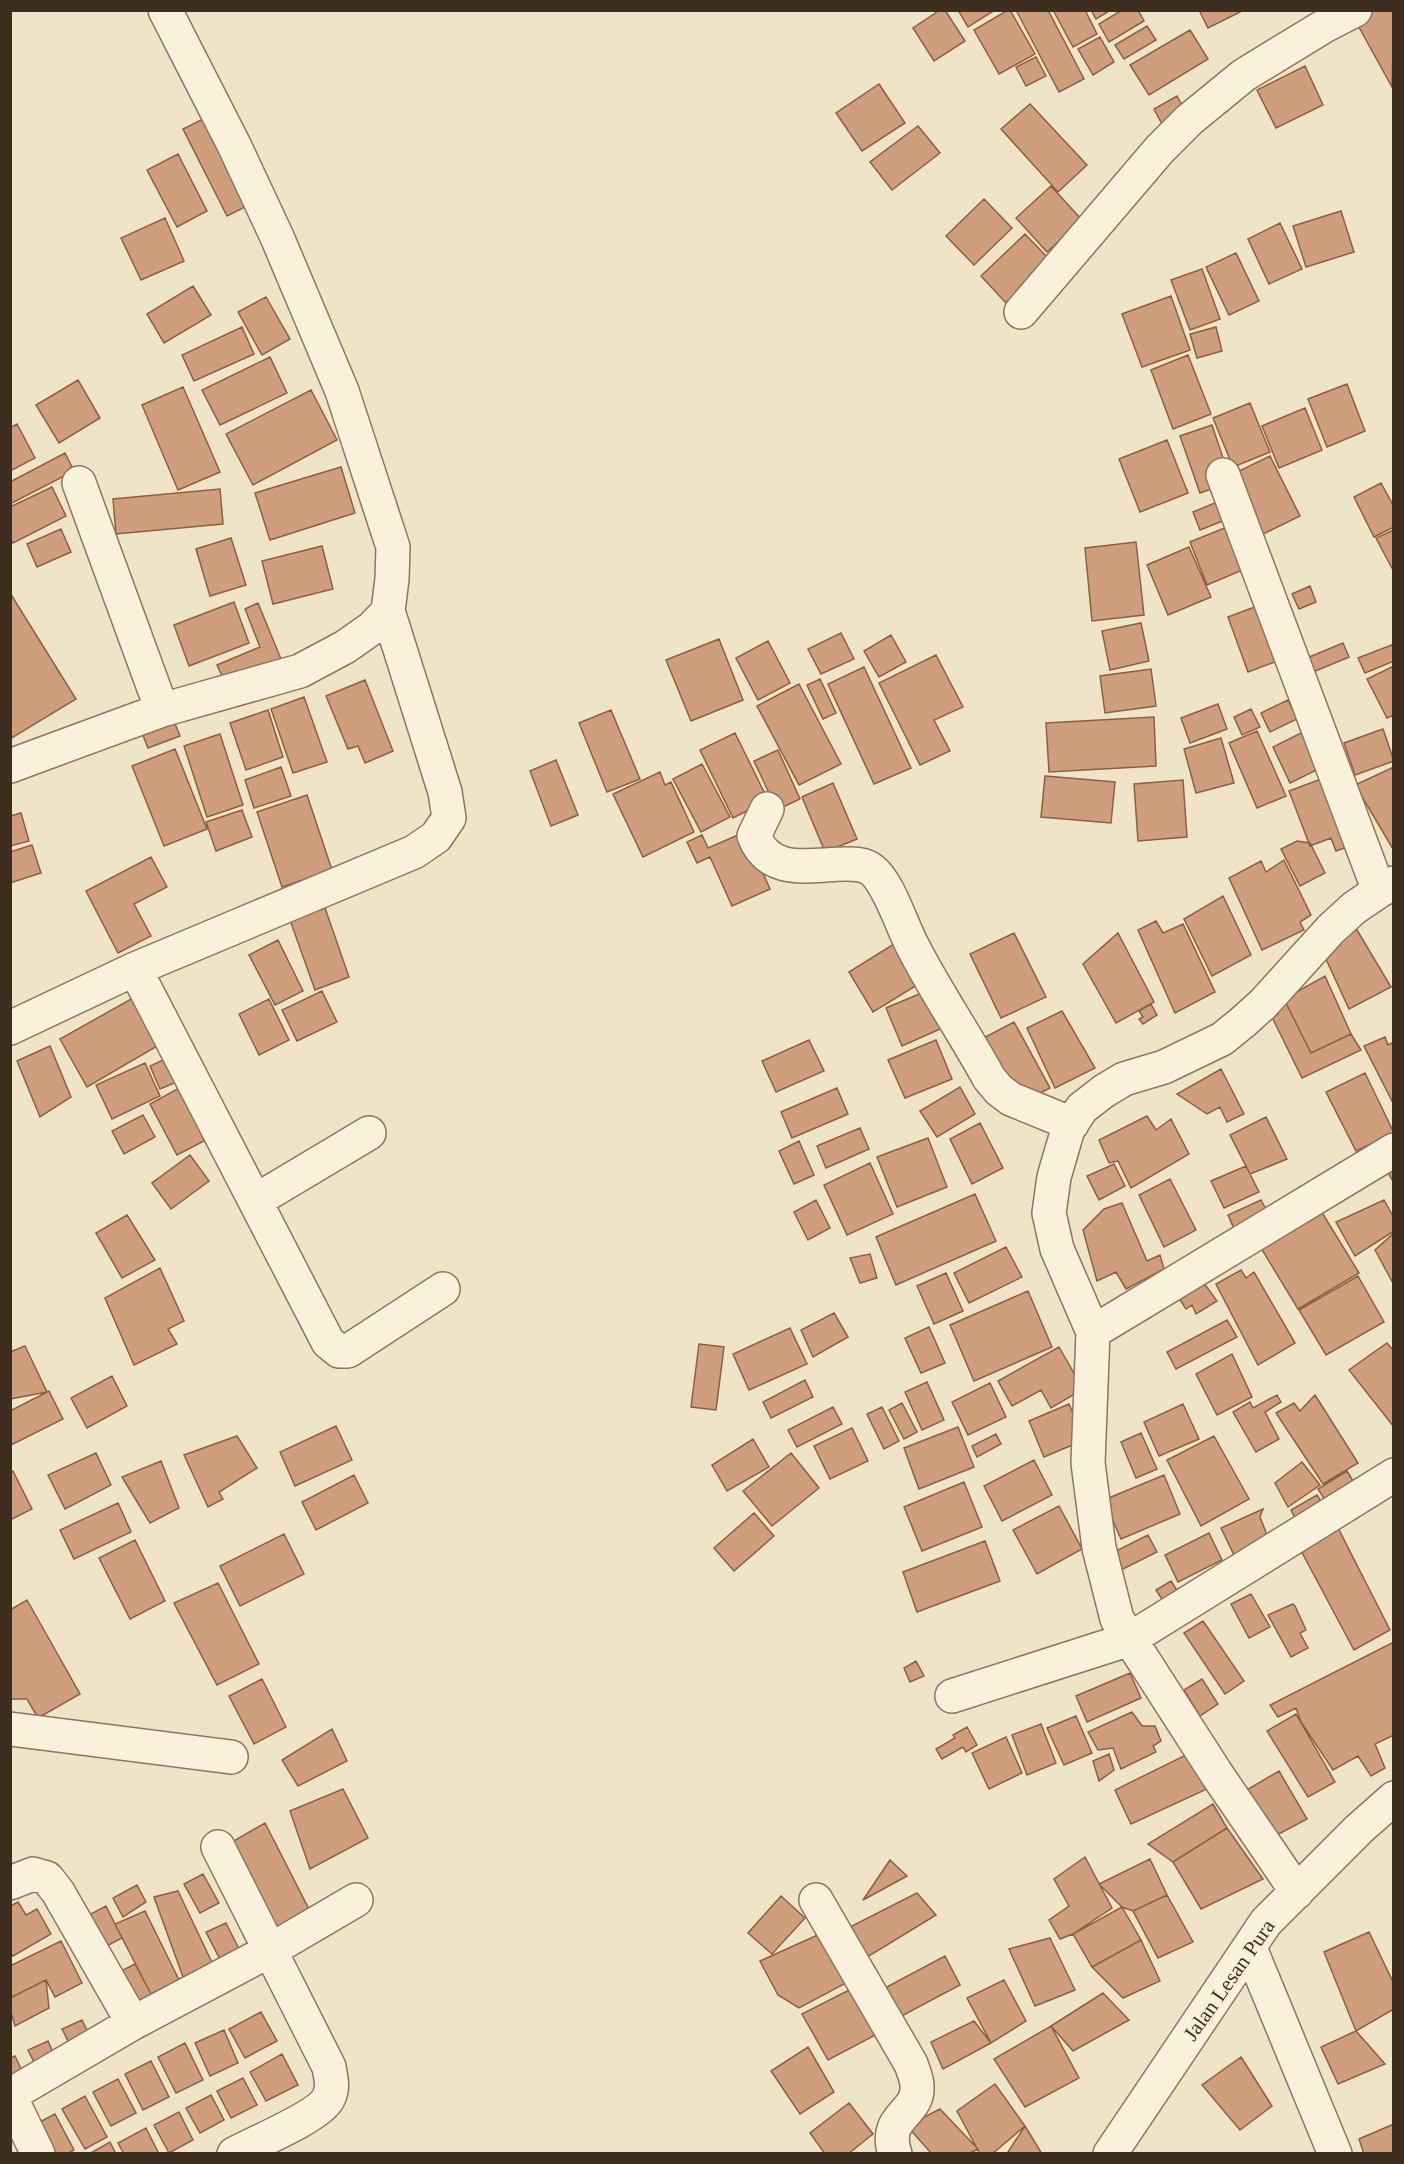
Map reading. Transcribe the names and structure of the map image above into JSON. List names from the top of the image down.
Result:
{
  "streets": {
    "street": ["Jalan Lesan Pura"]
  }
}
